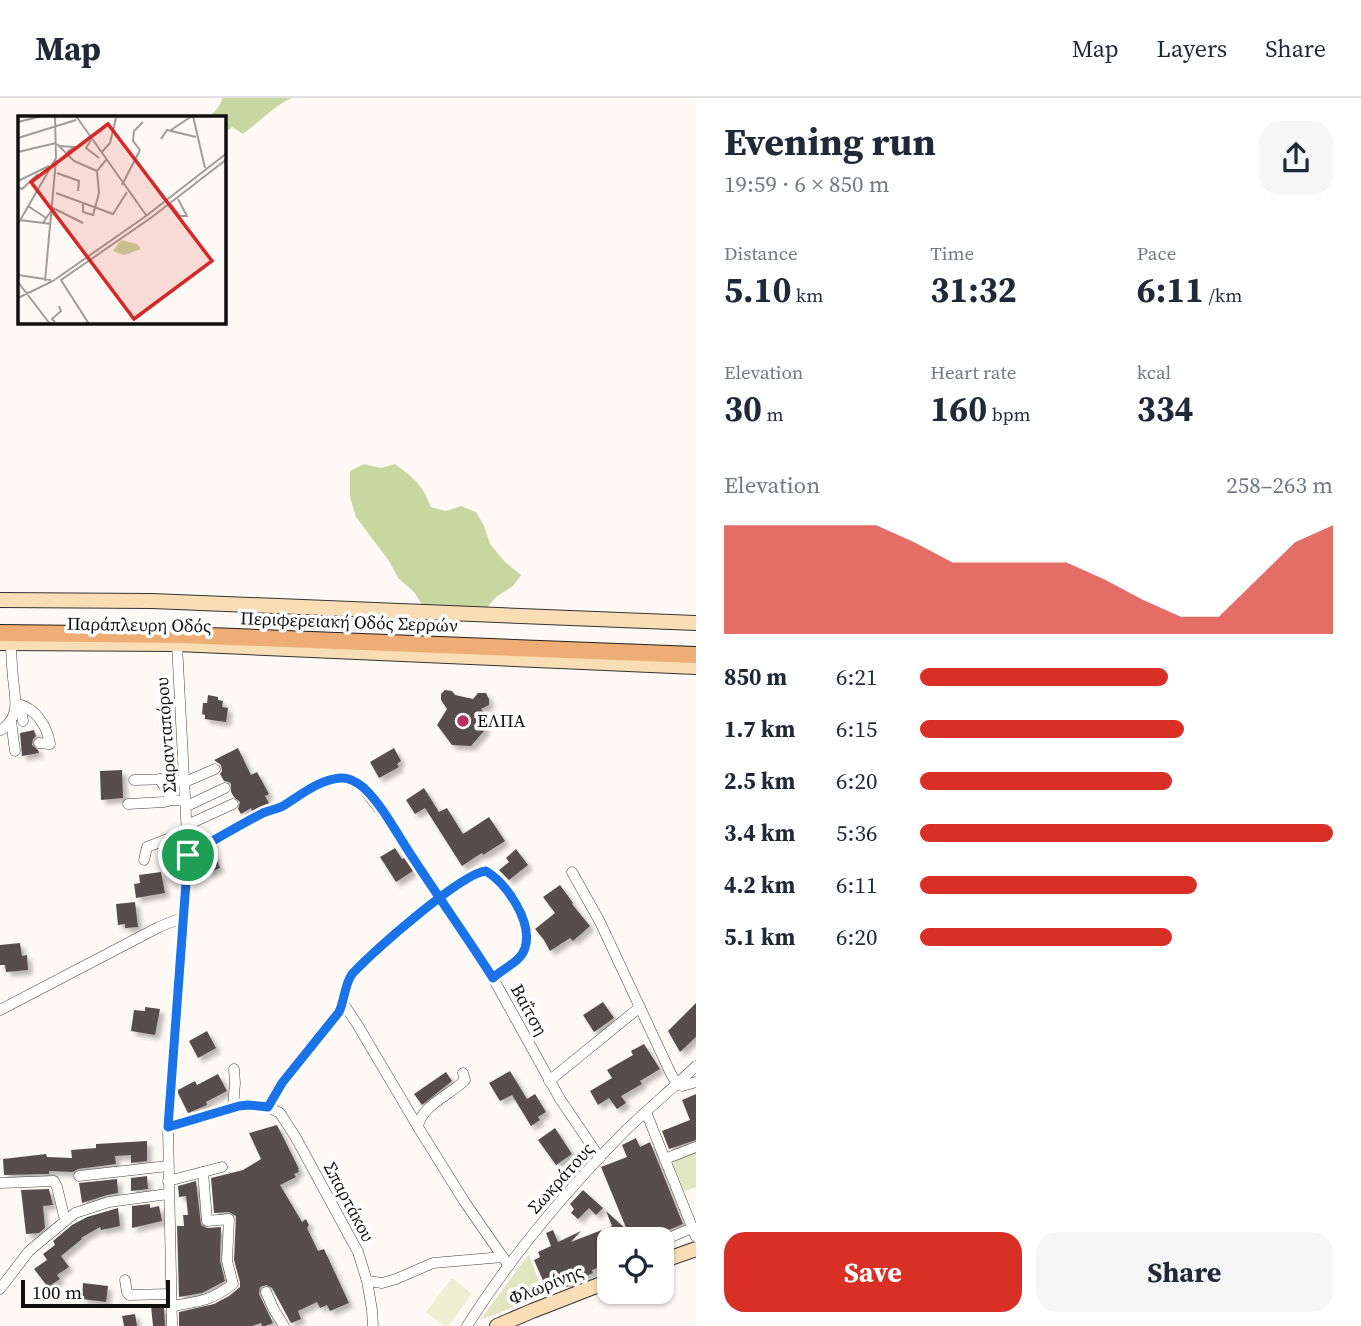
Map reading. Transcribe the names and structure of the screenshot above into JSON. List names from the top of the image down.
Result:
{
  "streets": {
    "main road": ["Περιφερειακή Οδός Σερρών"],
    "street": [
      "Παράπλευρη Οδός",
      "Σαρανταπόρου",
      "Βαΐτση",
      "Σωκράτους",
      "Σπαρτάκου",
      "Φλωρίνης"
    ]
  },
  "crossings": [
    ["Περιφερειακή Οδός Σερρών", "Παράπλευρη Οδός"],
    ["Παράπλευρη Οδός", "Σαρανταπόρου"],
    ["Σαρανταπόρου", "Βαΐτση"],
    ["Βαΐτση", "Σωκράτους"]
  ],
  "places": ["ΕΛΠΑ"],
  "scale_bar": "100 m",
  "page": {
    "header": "Map",
    "nav": ["Map", "Layers", "Share"],
    "heading": ["Evening run", "19:59 · 6 × 850 m"],
    "stats": [
      ["Distance", "5.10 km"],
      ["Time", "31:32"],
      ["Pace", "6:11 /km"],
      ["Elevation", "30 m"],
      ["Heart rate", "160 bpm"],
      ["kcal", "334"]
    ],
    "chart": ["Elevation", "258–263 m"],
    "list": [
      {
        "name": "850 m",
        "note": "6:21"
      },
      {
        "name": "1.7 km",
        "note": "6:15"
      },
      {
        "name": "2.5 km",
        "note": "6:20"
      },
      {
        "name": "3.4 km",
        "note": "5:36"
      },
      {
        "name": "4.2 km",
        "note": "6:11"
      },
      {
        "name": "5.1 km",
        "note": "6:20"
      }
    ],
    "buttons": ["Save", "Share"],
    "scale": "100 m"
  }
}
